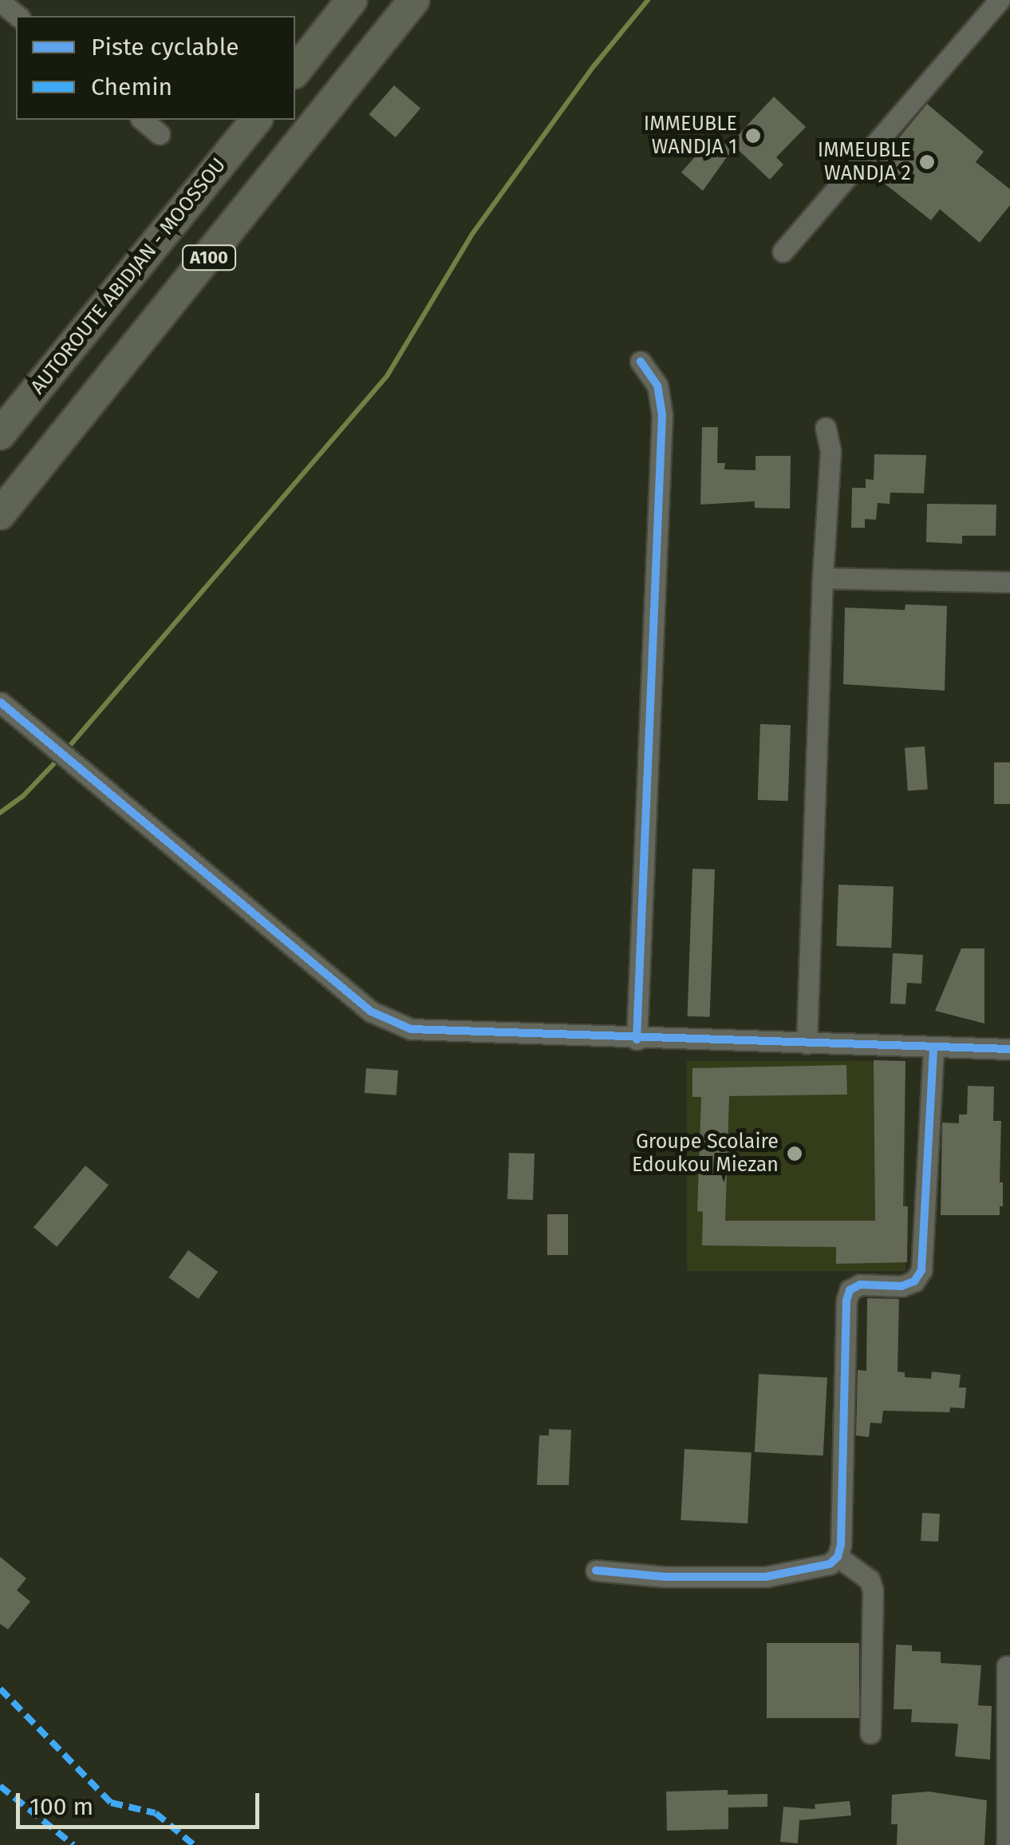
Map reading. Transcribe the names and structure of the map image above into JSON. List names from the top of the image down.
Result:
{
  "streets": {
    "highway": ["A100", "AUTOROUTE ABIDJAN - MOOSSOU"]
  },
  "places": ["IMMEUBLE WANDJA 1", "IMMEUBLE WANDJA 2", "Groupe Scolaire Edoukou Miezan"],
  "legend": ["Piste cyclable", "Chemin"],
  "scale_bar": "100 m"
}
